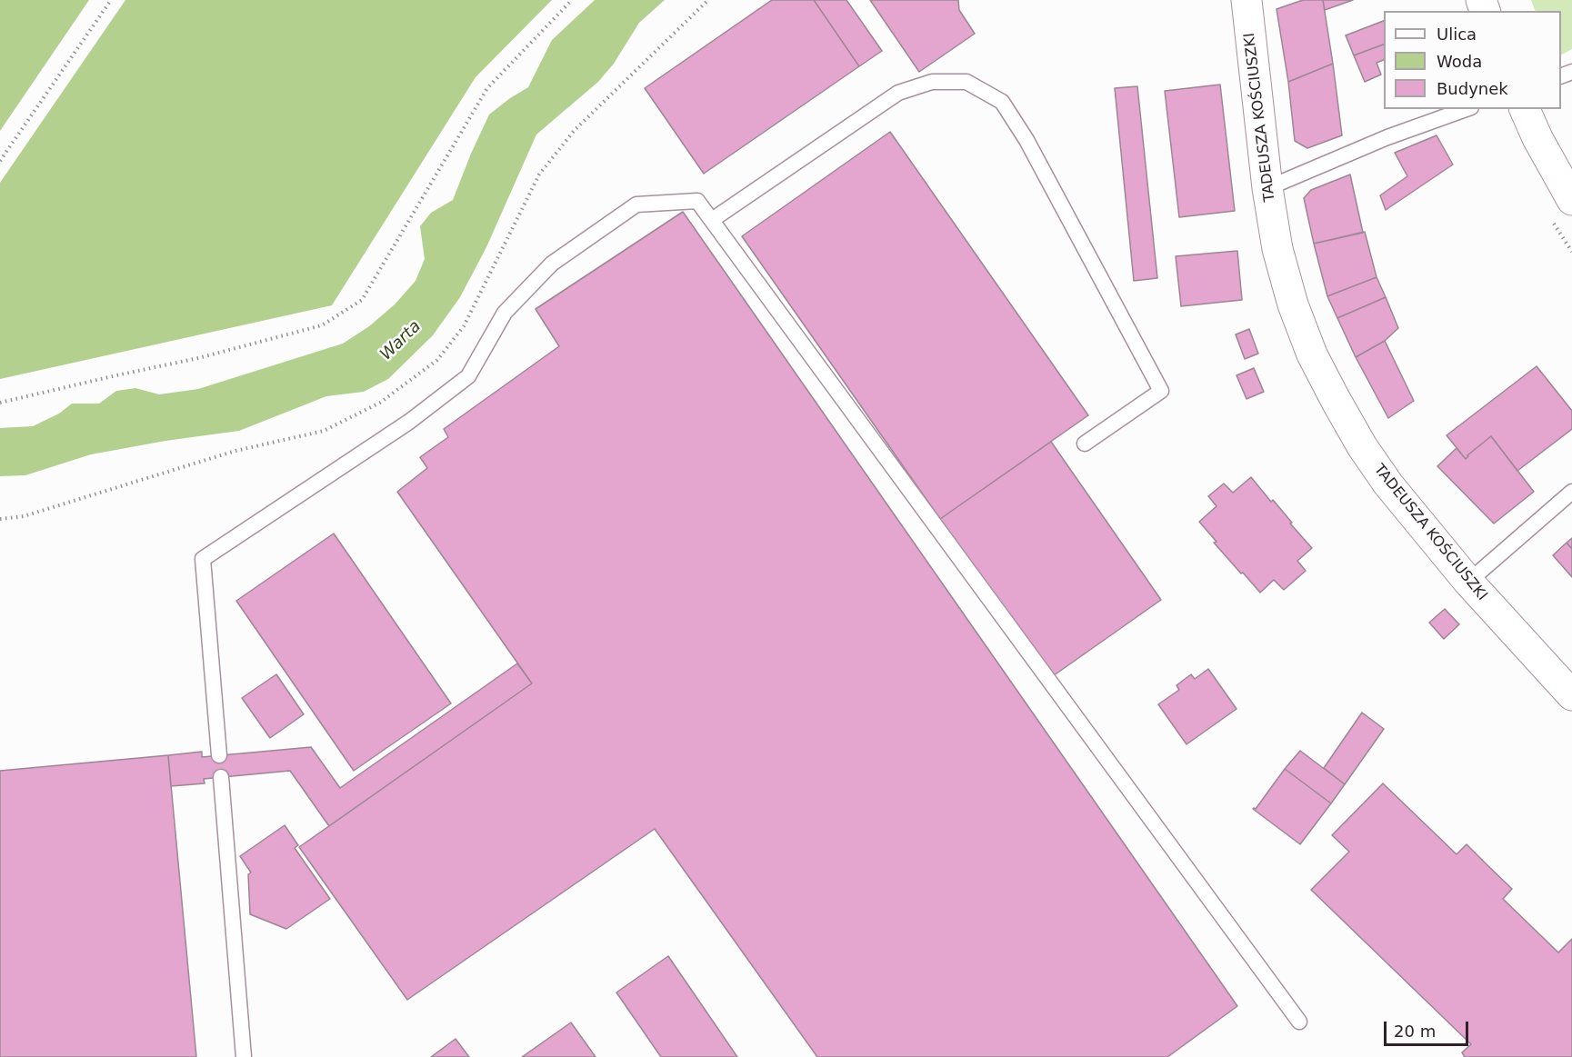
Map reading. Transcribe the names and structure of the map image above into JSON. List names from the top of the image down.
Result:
{
  "streets": {
    "street": ["TADEUSZA KOŚCIUSZKI"]
  },
  "water": ["Warta"],
  "legend": ["Ulica", "Woda", "Budynek"],
  "scale_bar": "20 m"
}
